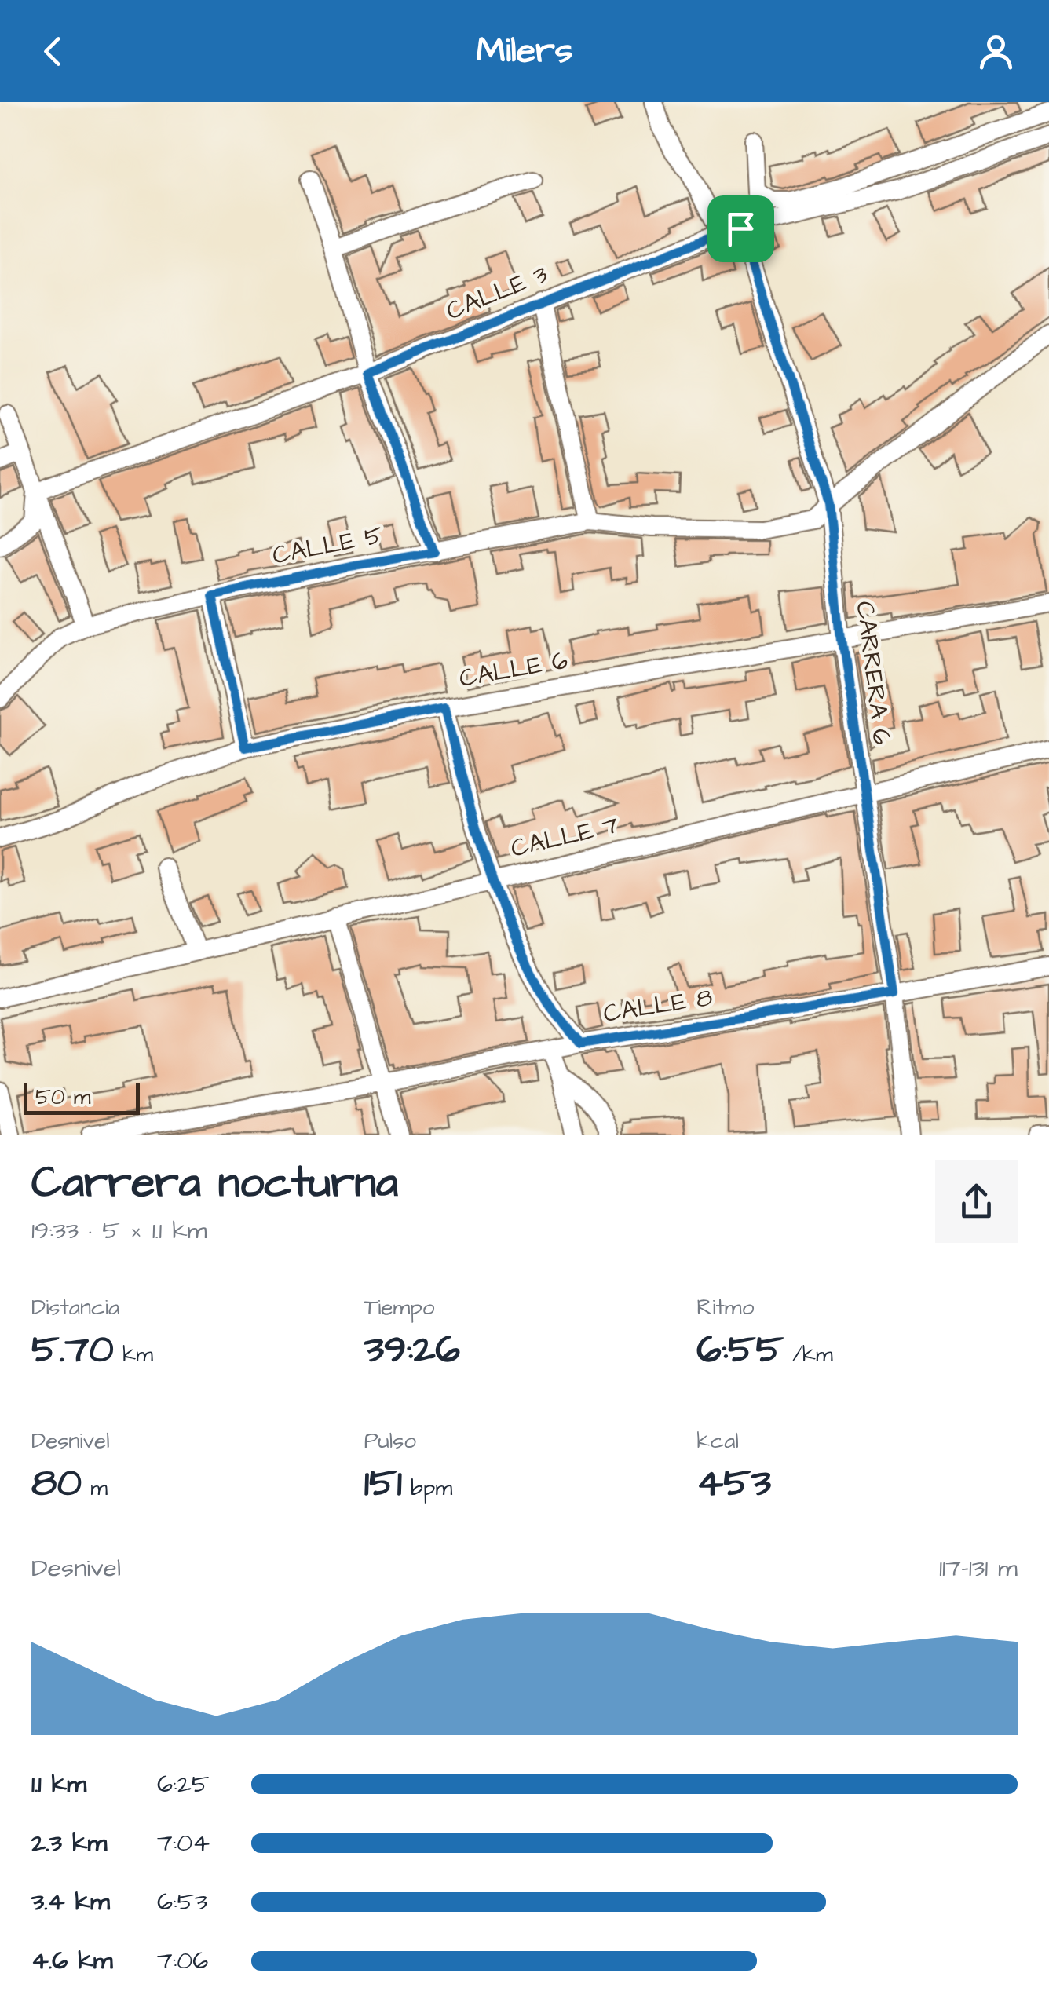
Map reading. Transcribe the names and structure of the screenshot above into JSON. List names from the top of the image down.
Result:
{
  "streets": {
    "street": [
      "CALLE 3",
      "CALLE 5",
      "CALLE 6",
      "CARRERA 6",
      "CALLE 7",
      "CALLE 8"
    ]
  },
  "crossings": [
    ["CALLE 3", "CARRERA 6"],
    ["CALLE 5", "CARRERA 6"],
    ["CALLE 6", "CARRERA 6"],
    ["CARRERA 6", "CALLE 7"],
    ["CARRERA 6", "CALLE 8"]
  ],
  "scale_bar": "50 m",
  "page": {
    "header": "Milers",
    "scale": "50 m",
    "heading": ["Carrera nocturna", "19:33 · 5 × 1.1 km"],
    "stats": [
      ["Distancia", "5.70 km"],
      ["Tiempo", "39:26"],
      ["Ritmo", "6:55 /km"],
      ["Desnivel", "80 m"],
      ["Pulso", "151 bpm"],
      ["kcal", "453"]
    ],
    "chart": ["Desnivel", "117–131 m"],
    "list": [
      {
        "name": "1.1 km",
        "note": "6:25"
      },
      {
        "name": "2.3 km",
        "note": "7:04"
      },
      {
        "name": "3.4 km",
        "note": "6:53"
      },
      {
        "name": "4.6 km",
        "note": "7:06"
      }
    ]
  }
}
